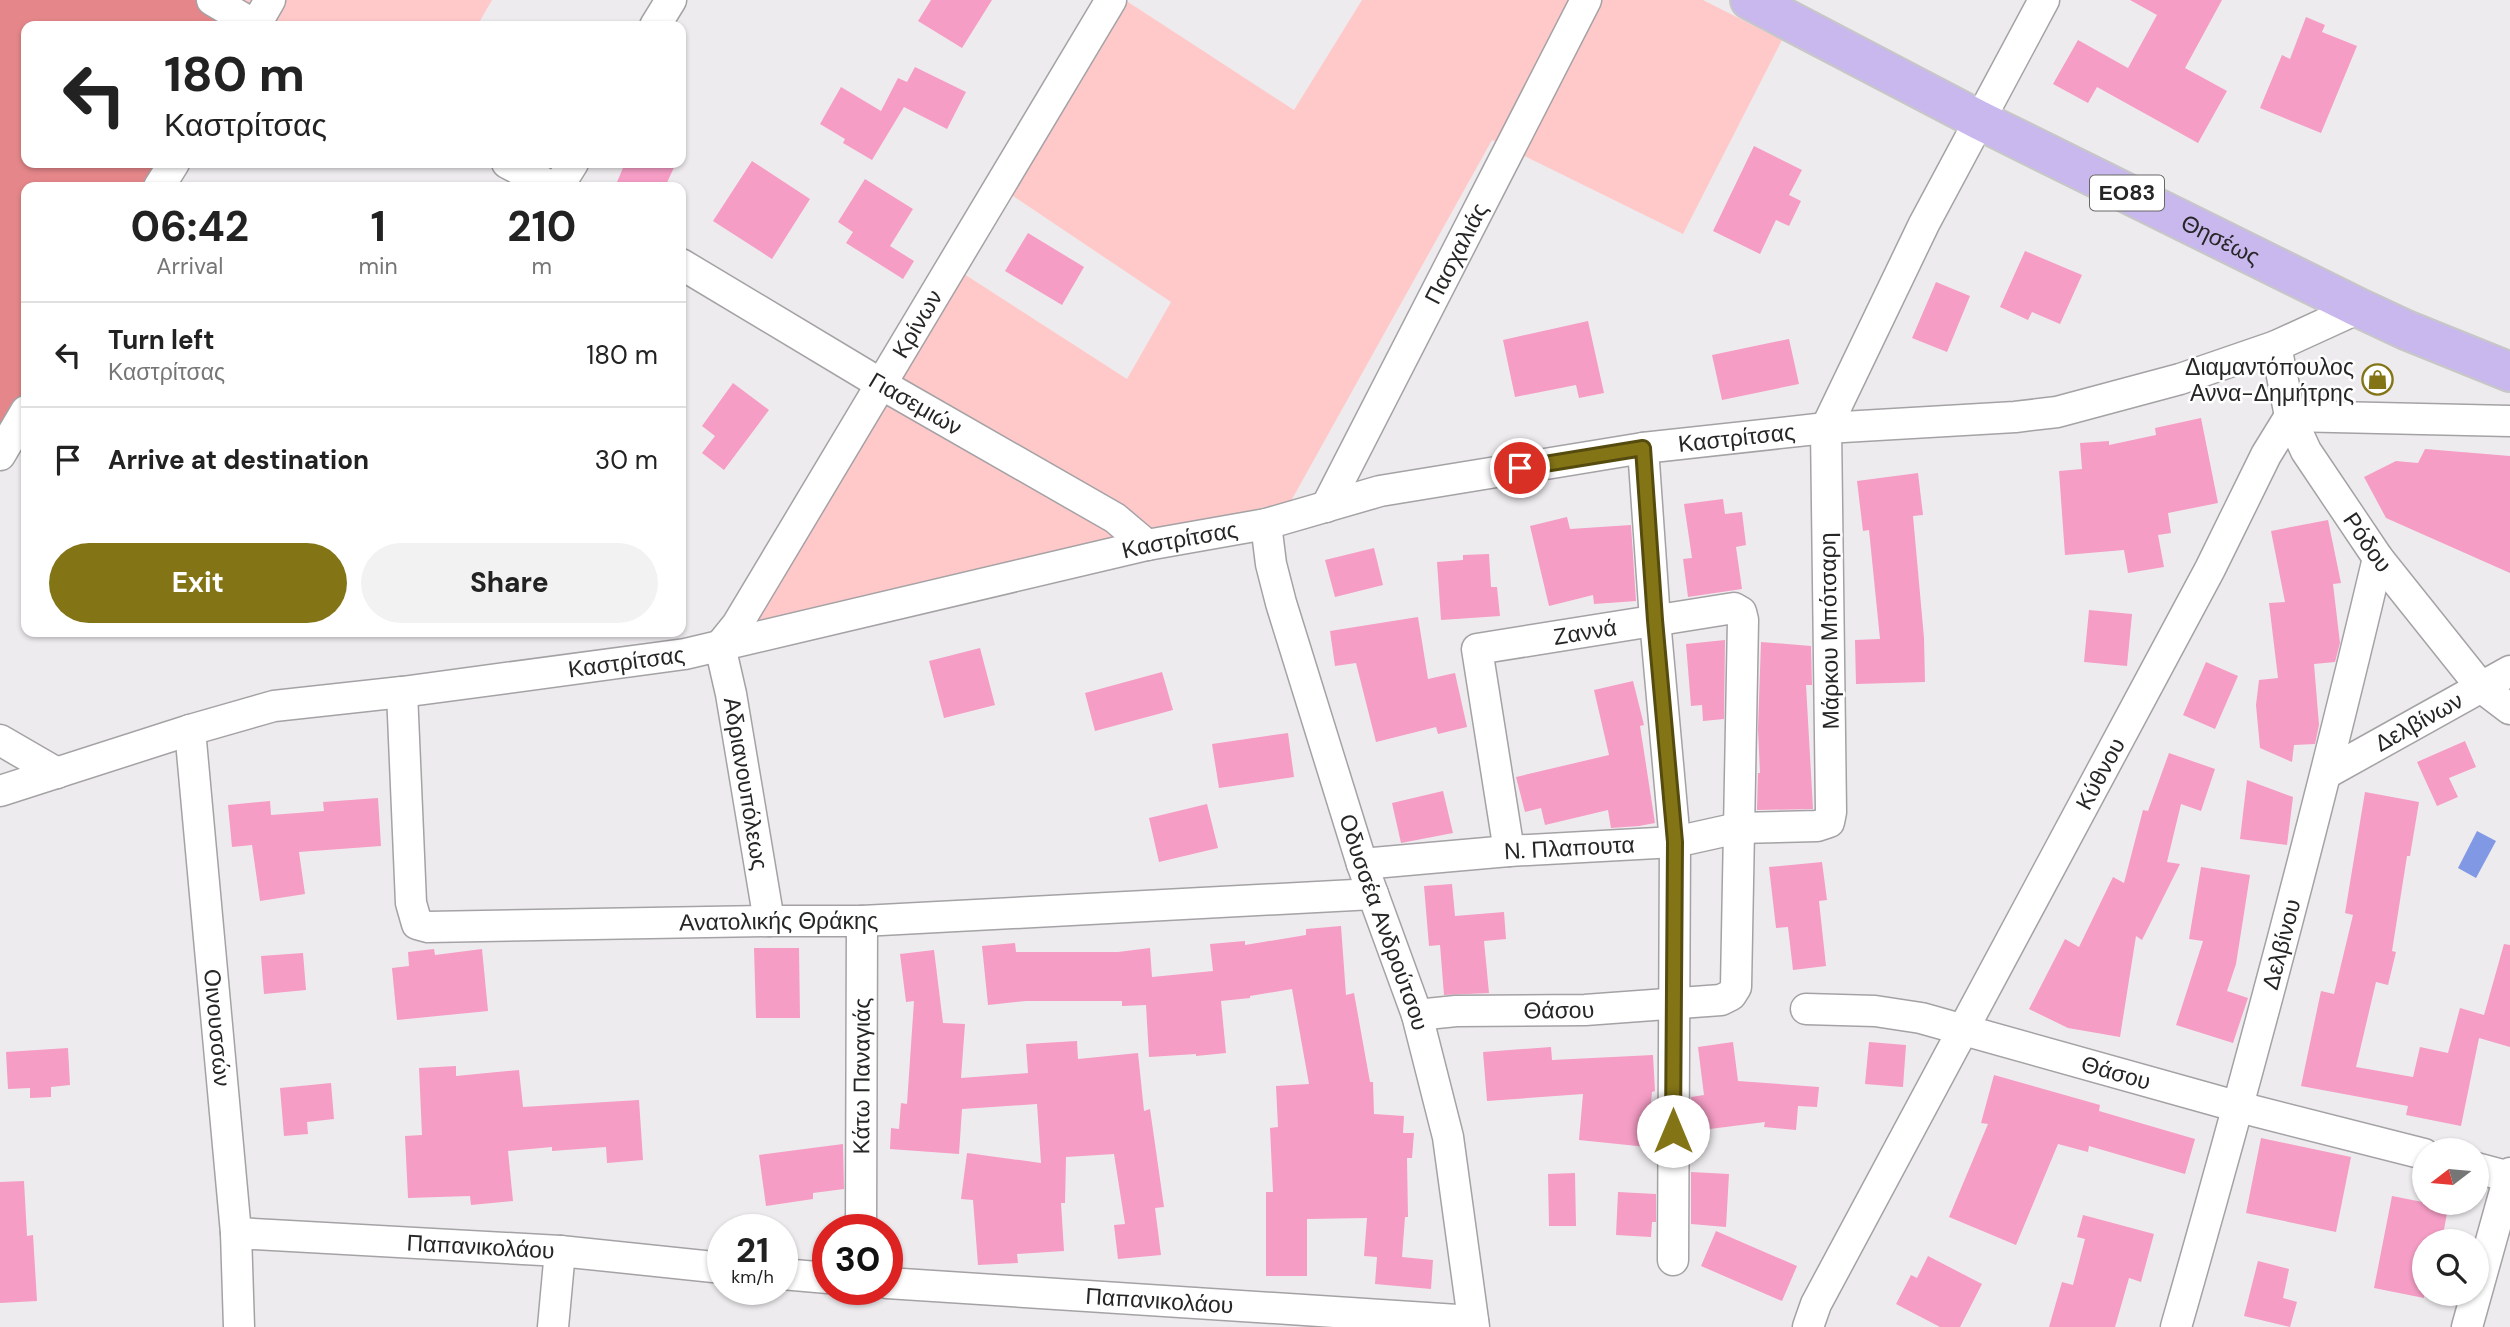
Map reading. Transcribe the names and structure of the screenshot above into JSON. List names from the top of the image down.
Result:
{
  "streets": {
    "main road": ["ΕΟ83", "Θησέως"],
    "street": [
      "Πασχαλιάς",
      "Κρίνων",
      "Γιασεμιών",
      "Καστρίτσας",
      "Ρόδου",
      "Μάρκου Μπότσαρη",
      "Ζαννά",
      "Δελβίνων",
      "Κύθνου",
      "Αδριανουπόλεως",
      "Ν. Πλαπουτα",
      "Ανατολικής Θράκης",
      "Οδυσσέα Ανδρούτσου",
      "Δελβίνου",
      "Θάσου",
      "Οινουσσών",
      "Κάτω Παναγιάς",
      "Παπανικολάου"
    ]
  },
  "crossings": [
    ["Θησέως", "Καστρίτσας"],
    ["Πασχαλιάς", "Καστρίτσας"],
    ["Κρίνων", "Γιασεμιών"],
    ["Κρίνων", "Καστρίτσας"],
    ["Κρίνων", "Αδριανουπόλεως"],
    ["Γιασεμιών", "Καστρίτσας"],
    ["Καστρίτσας", "Ρόδου"],
    ["Καστρίτσας", "Μάρκου Μπότσαρη"],
    ["Καστρίτσας", "Αδριανουπόλεως"],
    ["Καστρίτσας", "Ανατολικής Θράκης"],
    ["Καστρίτσας", "Οδυσσέα Ανδρούτσου"],
    ["Καστρίτσας", "Οινουσσών"],
    ["Ρόδου", "Δελβίνων"],
    ["Ρόδου", "Κύθνου"],
    ["Ρόδου", "Δελβίνου"],
    ["Μάρκου Μπότσαρη", "Ν. Πλαπουτα"],
    ["Ζαννά", "Ν. Πλαπουτα"],
    ["Ζαννά", "Θάσου"],
    ["Δελβίνων", "Δελβίνου"],
    ["Κύθνου", "Θάσου"],
    ["Αδριανουπόλεως", "Ανατολικής Θράκης"],
    ["Ν. Πλαπουτα", "Οδυσσέα Ανδρούτσου"],
    ["Ν. Πλαπουτα", "Θάσου"],
    ["Ανατολικής Θράκης", "Οδυσσέα Ανδρούτσου"],
    ["Ανατολικής Θράκης", "Κάτω Παναγιάς"],
    ["Οδυσσέα Ανδρούτσου", "Θάσου"],
    ["Οδυσσέα Ανδρούτσου", "Παπανικολάου"],
    ["Δελβίνου", "Θάσου"],
    ["Οινουσσών", "Παπανικολάου"]
  ],
  "places": {
    "shop": ["Διαμαντόπουλος Αννα-Δημήτρης"]
  },
  "north": "left",
  "page": {
    "turn": ["180 m", "Καστρίτσας"],
    "eta": [
      "06:42",
      "Arrival",
      "1",
      "min",
      "210",
      "m"
    ],
    "list": [
      {
        "name": "Turn left",
        "note": "Καστρίτσας",
        "value": "180 m"
      },
      {
        "name": "Arrive at destination",
        "value": "30 m"
      }
    ],
    "buttons": ["Exit", "Share"],
    "speed": "21 km/h",
    "limit": "30"
  }
}
